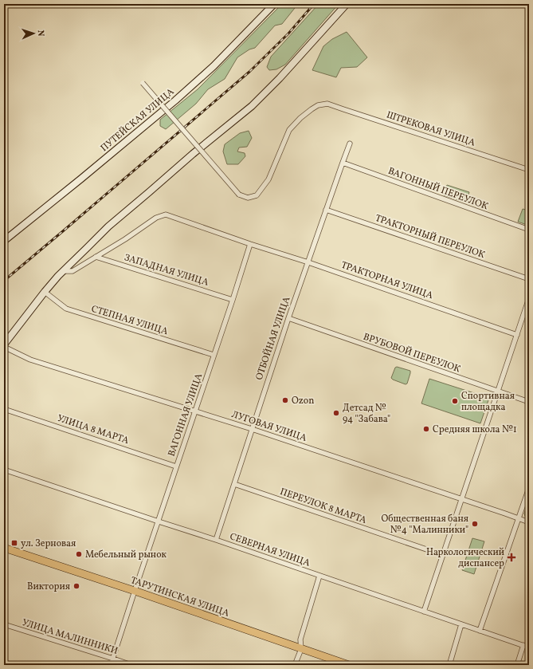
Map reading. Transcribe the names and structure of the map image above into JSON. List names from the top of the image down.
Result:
{
  "streets": {
    "main road": ["ПУТЕЙСКАЯ УЛИЦА", "ТАРУТИНСКАЯ УЛИЦА"],
    "street": [
      "ШТРЕКОВАЯ УЛИЦА",
      "ВАГОННЫЙ ПЕРЕУЛОК",
      "ТРАКТОРНЫЙ ПЕРЕУЛОК",
      "ЗАПАДНАЯ УЛИЦА",
      "ТРАКТОРНАЯ УЛИЦА",
      "СТЕПНАЯ УЛИЦА",
      "ОТБОЙНАЯ УЛИЦА",
      "ВРУБОВОЙ ПЕРЕУЛОК",
      "ВАГОННАЯ УЛИЦА",
      "ЛУГОВАЯ УЛИЦА",
      "УЛИЦА 8 МАРТА",
      "ПЕРЕУЛОК 8 МАРТА",
      "СЕВЕРНАЯ УЛИЦА",
      "УЛИЦА МАЛИННИКИ"
    ]
  },
  "crossings": [
    ["ВАГОННЫЙ ПЕРЕУЛОК", "ОТБОЙНАЯ УЛИЦА"],
    ["ТРАКТОРНЫЙ ПЕРЕУЛОК", "ОТБОЙНАЯ УЛИЦА"],
    ["ЗАПАДНАЯ УЛИЦА", "ТРАКТОРНАЯ УЛИЦА"],
    ["ЗАПАДНАЯ УЛИЦА", "ВАГОННАЯ УЛИЦА"],
    ["ТРАКТОРНАЯ УЛИЦА", "ОТБОЙНАЯ УЛИЦА"],
    ["ТРАКТОРНАЯ УЛИЦА", "ВАГОННАЯ УЛИЦА"],
    ["СТЕПНАЯ УЛИЦА", "ВАГОННАЯ УЛИЦА"],
    ["ОТБОЙНАЯ УЛИЦА", "ВРУБОВОЙ ПЕРЕУЛОК"],
    ["ОТБОЙНАЯ УЛИЦА", "ЛУГОВАЯ УЛИЦА"],
    ["ОТБОЙНАЯ УЛИЦА", "ПЕРЕУЛОК 8 МАРТА"],
    ["ОТБОЙНАЯ УЛИЦА", "СЕВЕРНАЯ УЛИЦА"],
    ["ВАГОННАЯ УЛИЦА", "ЛУГОВАЯ УЛИЦА"],
    ["ВАГОННАЯ УЛИЦА", "УЛИЦА 8 МАРТА"],
    ["ВАГОННАЯ УЛИЦА", "СЕВЕРНАЯ УЛИЦА"],
    ["ВАГОННАЯ УЛИЦА", "ТАРУТИНСКАЯ УЛИЦА"],
    ["ВАГОННАЯ УЛИЦА", "УЛИЦА МАЛИННИКИ"]
  ],
  "places": {
    "other": [
      "Ozon",
      "Спортивная площадка",
      "Детсад № 94 \"Забава\"",
      "Средняя школа №1",
      "Общественная баня №4 \"Малинники\"",
      "Мебельный рынок",
      "Виктория"
    ],
    "transit": ["ул. Зерновая"],
    "health": ["Наркологический диспансер"]
  },
  "north": "right"
}
